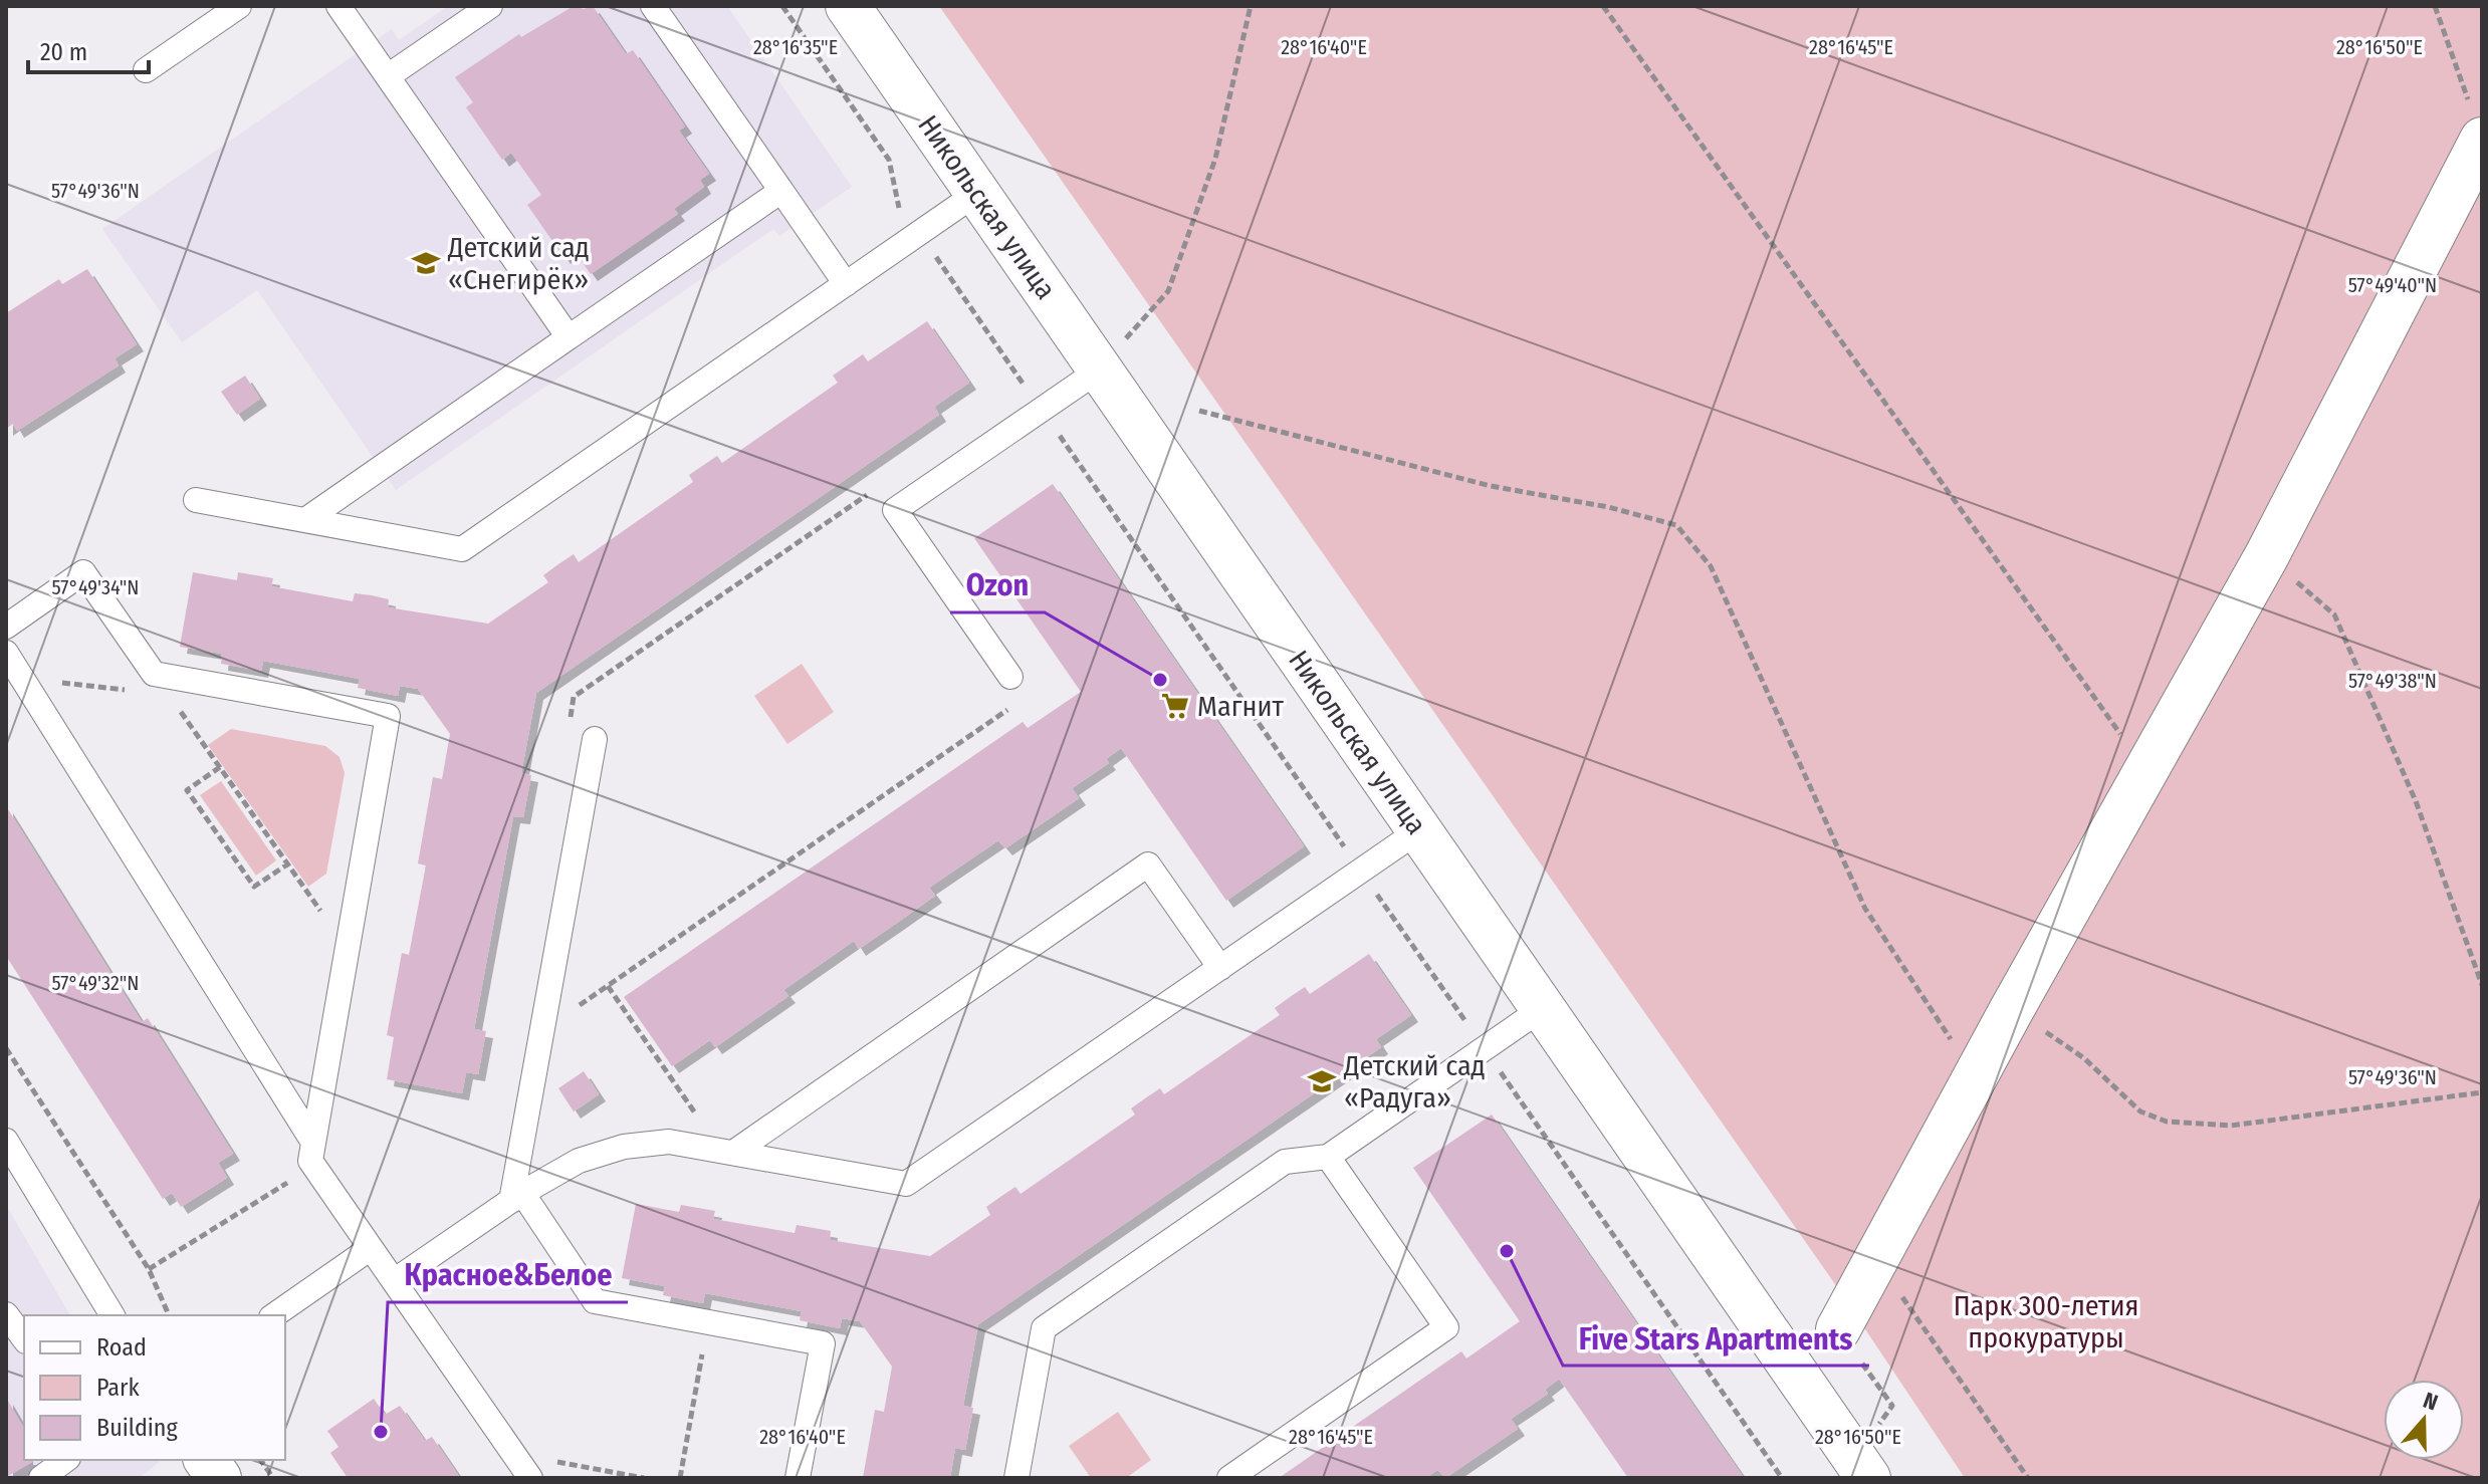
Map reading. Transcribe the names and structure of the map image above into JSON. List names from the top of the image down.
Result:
{
  "streets": {
    "street": ["Никольская улица"]
  },
  "parks": ["Парк 300-летия прокуратуры"],
  "places": {
    "school or university": ["Детский сад «Снегирёк»", "Детский сад «Радуга»"],
    "other": ["Ozon", "Five Stars Apartments", "Красное&Белое"],
    "supermarket": ["Магнит"]
  },
  "legend": ["Road", "Park", "Building"],
  "scale_bar": "20 m",
  "north": "top",
  "coordinates": [
    "28°16'35\"E",
    "28°16'40\"E",
    "28°16'45\"E",
    "28°16'50\"E",
    "57°49'36\"N",
    "57°49'40\"N",
    "57°49'34\"N",
    "57°49'38\"N",
    "57°49'32\"N"
  ]
}
